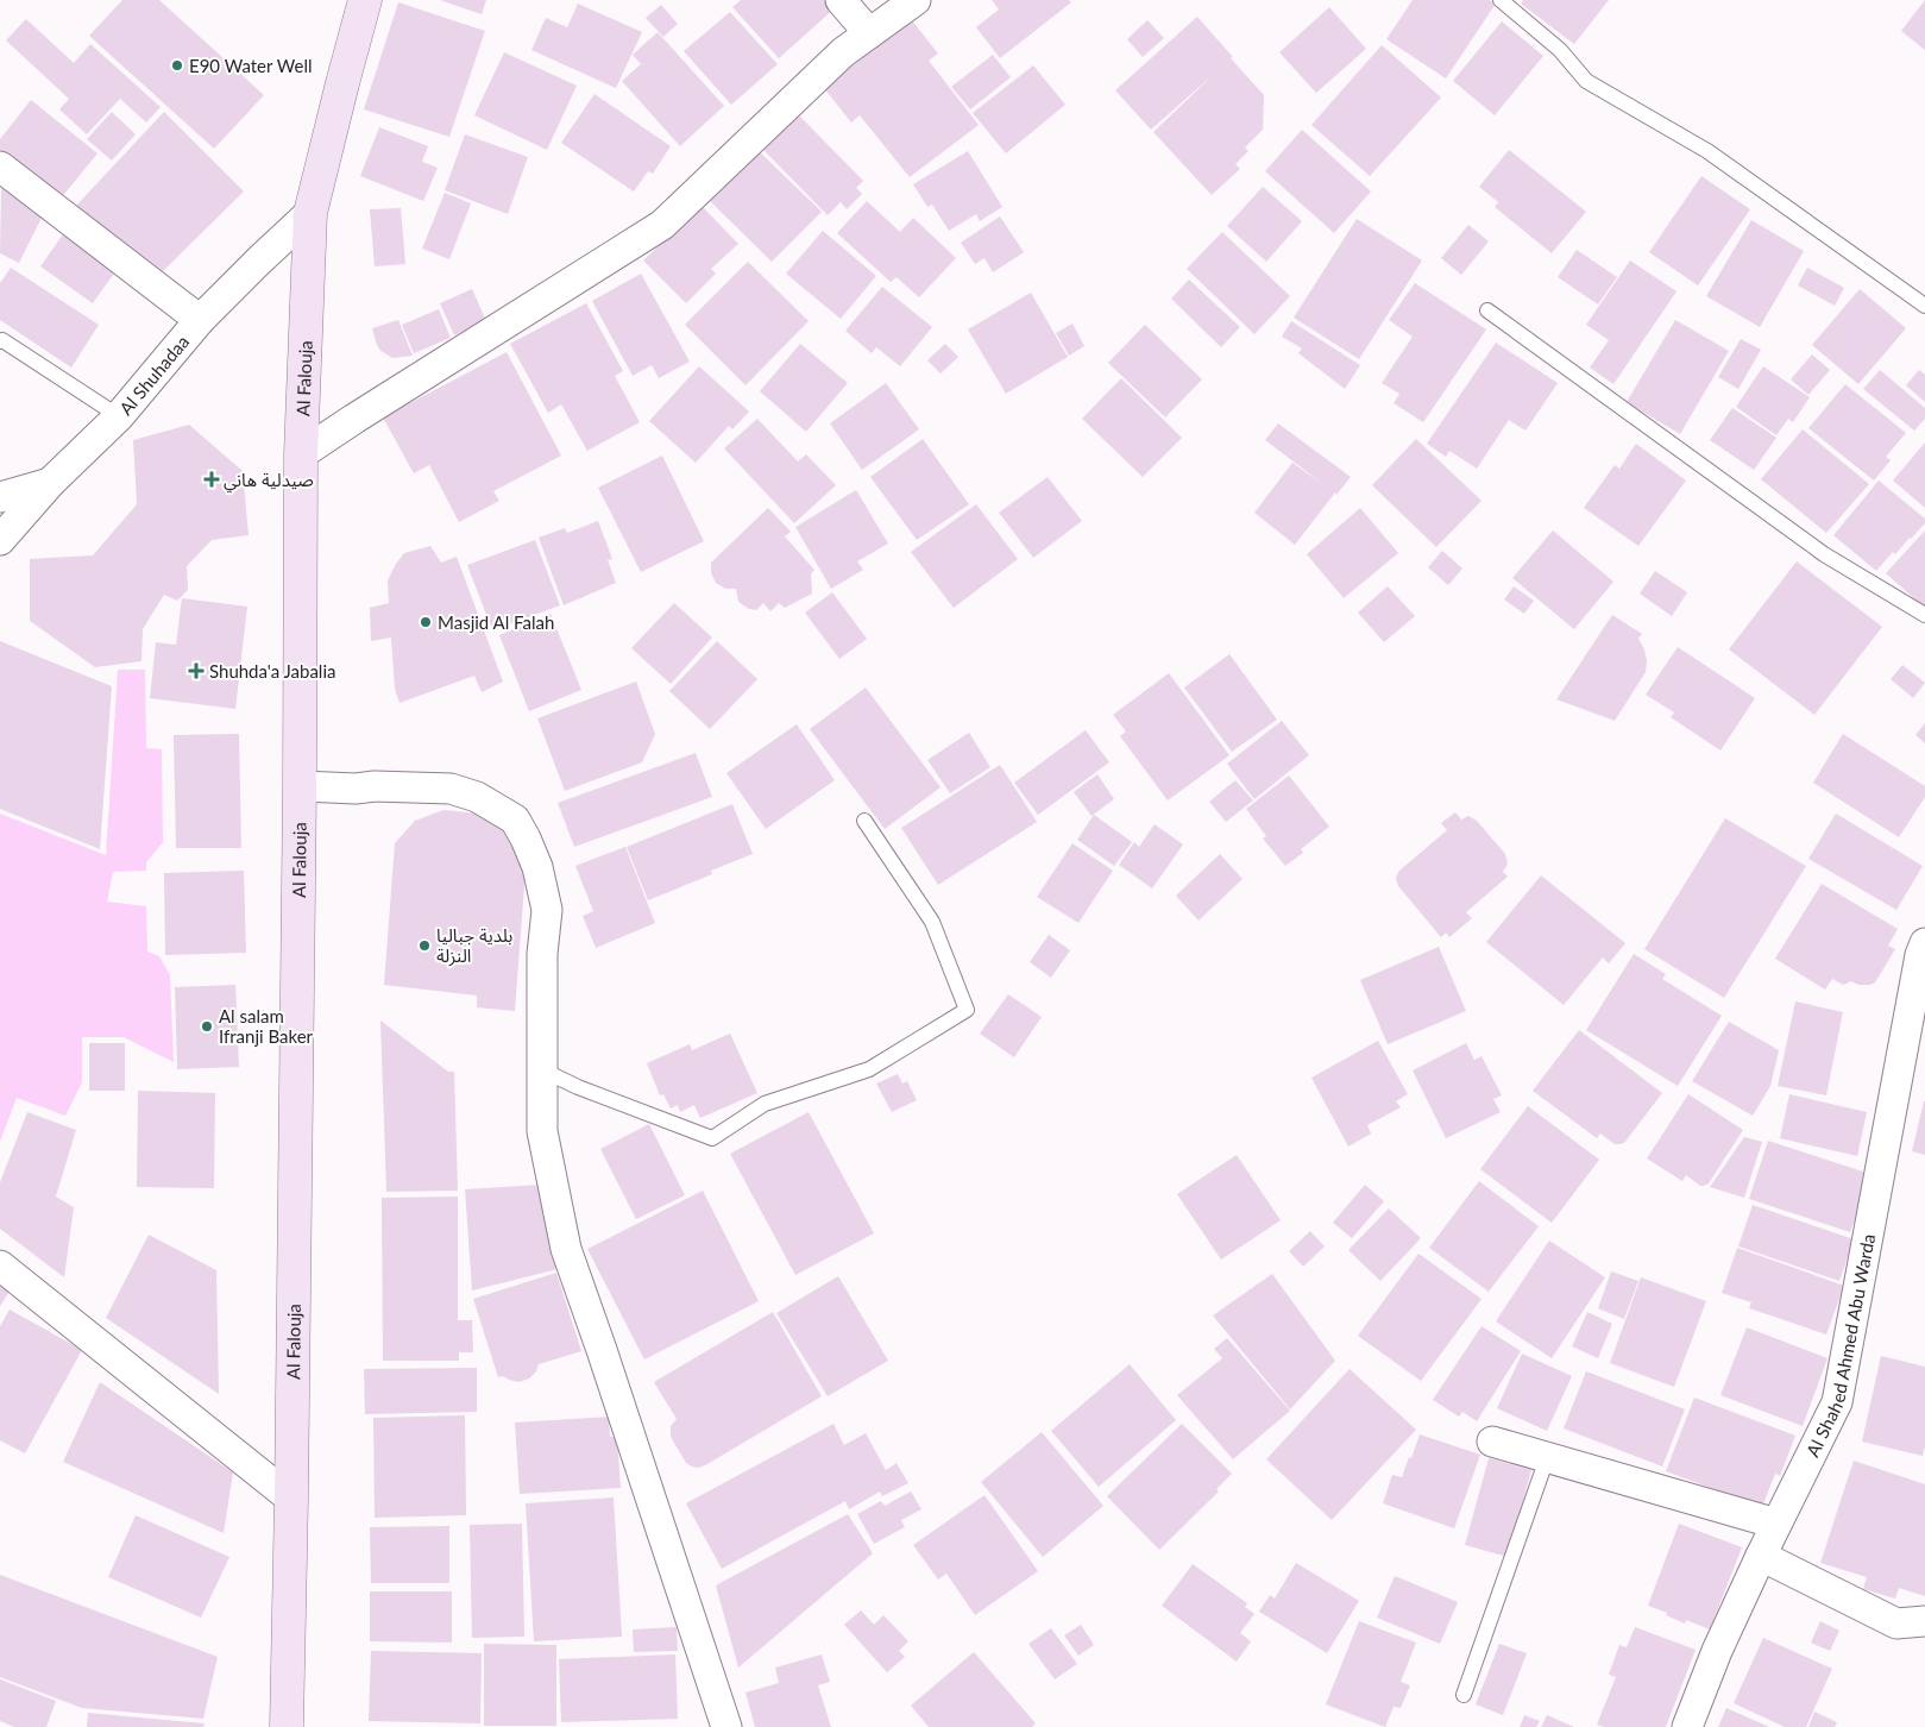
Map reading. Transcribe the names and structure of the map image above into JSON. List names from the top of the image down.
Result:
{
  "streets": {
    "main road": ["Al Falouja"],
    "street": ["Al Shuhadaa", "Al Shahed Ahmed Abu Warda"]
  },
  "crossings": [
    ["Al Shuhadaa", "Al Falouja"]
  ],
  "places": {
    "other": [
      "E90 Water Well",
      "Masjid Al Falah",
      "بلدية جباليا النزلة",
      "Al salam Ifranji Baker"
    ],
    "health": ["صيدلية هاني", "Shuhda'a Jabalia"]
  }
}
